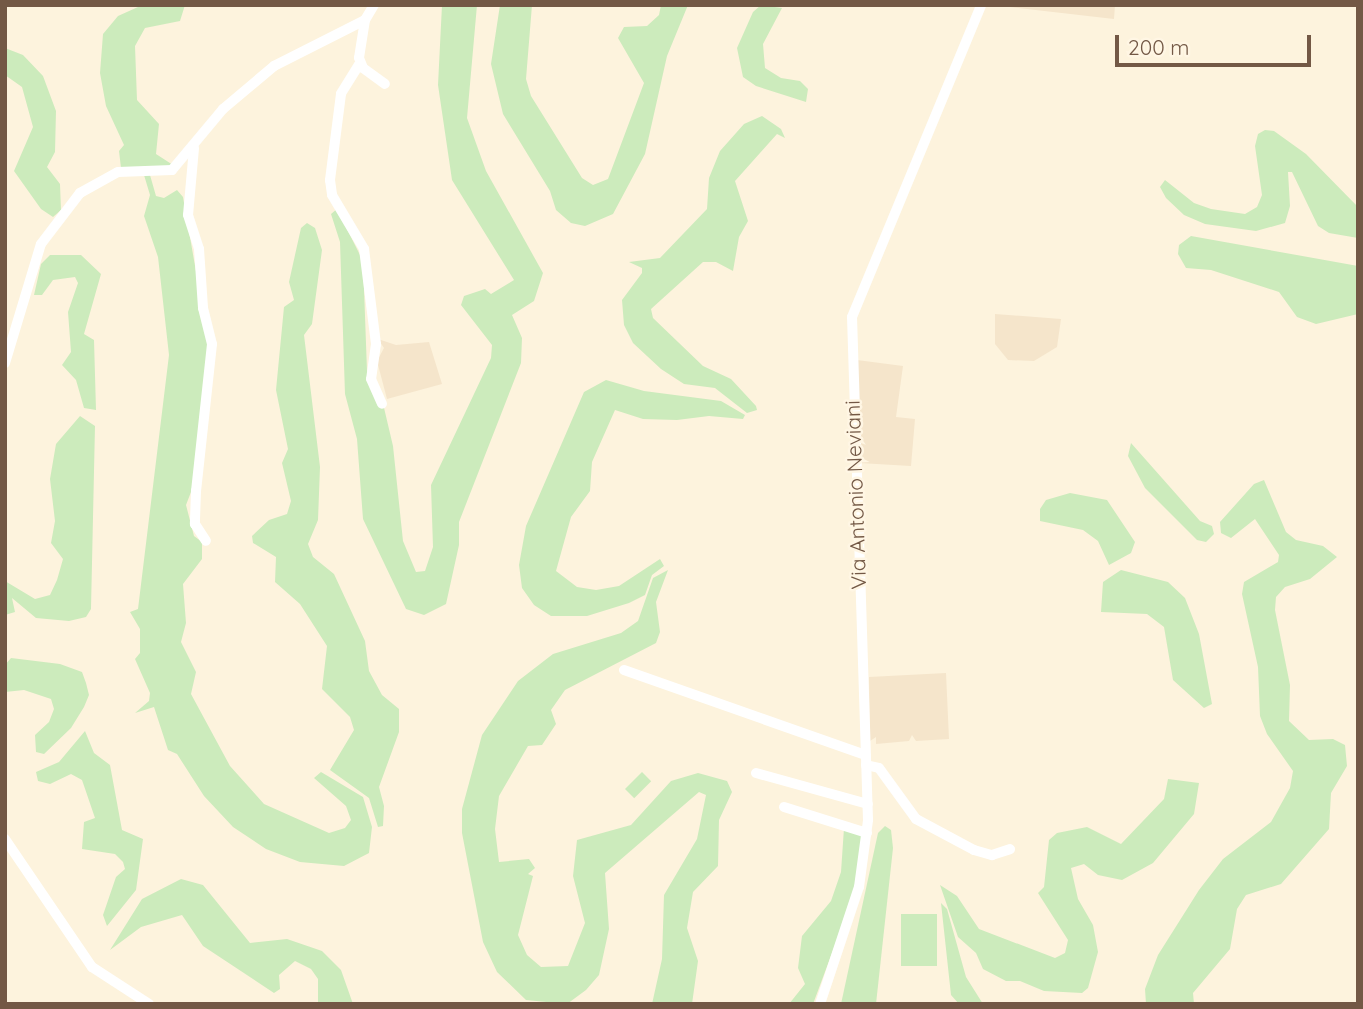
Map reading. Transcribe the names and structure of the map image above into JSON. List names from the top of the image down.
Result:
{
  "streets": {
    "street": ["Via Antonio Neviani"]
  },
  "scale_bar": "200 m"
}
